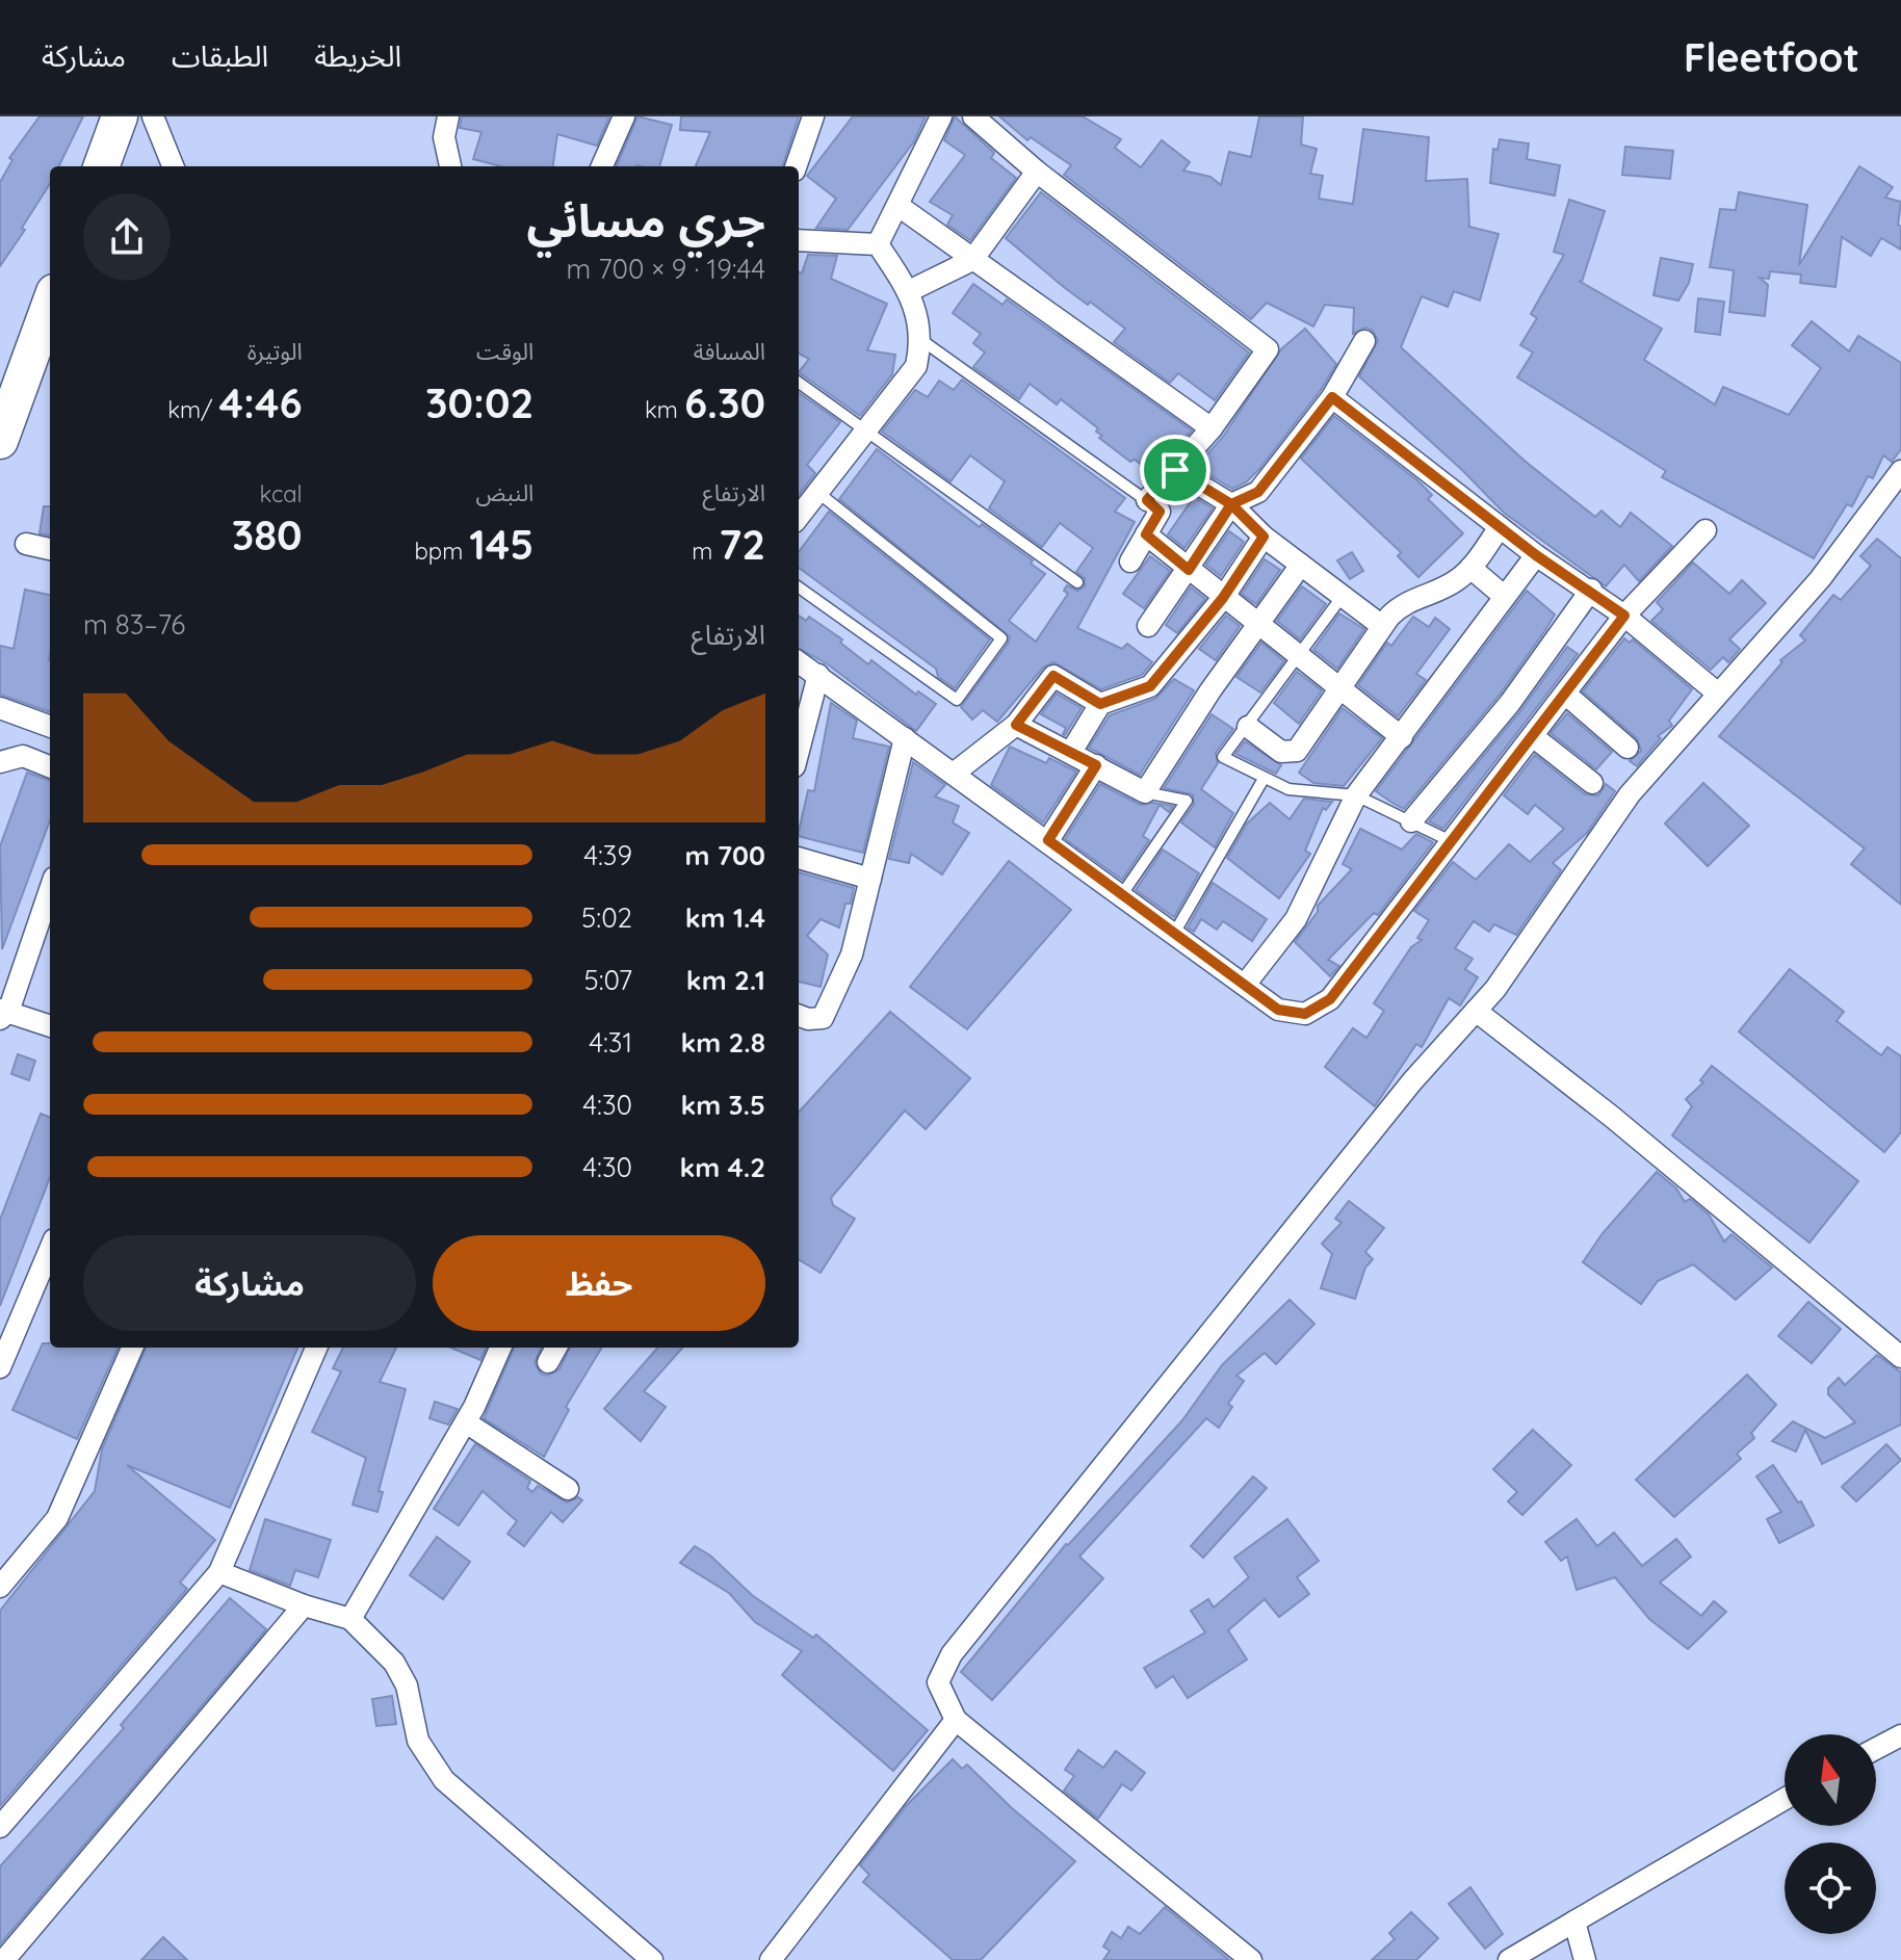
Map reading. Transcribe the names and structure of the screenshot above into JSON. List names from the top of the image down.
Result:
{
  "north": "top",
  "page": {
    "header": "Fleetfoot",
    "nav": ["الخريطة", "الطبقات", "مشاركة"],
    "heading": ["جري مسائي", "19:44 · 9 × 700 m"],
    "stats": [
      ["المسافة", "6.30 km"],
      ["الوقت", "30:02"],
      ["الوتيرة", "4:46 /km"],
      ["الارتفاع", "72 m"],
      ["النبض", "145 bpm"],
      ["kcal", "380"]
    ],
    "chart": ["الارتفاع", "76–83 m"],
    "list": [
      {
        "name": "700 m",
        "note": "4:39"
      },
      {
        "name": "1.4 km",
        "note": "5:02"
      },
      {
        "name": "2.1 km",
        "note": "5:07"
      },
      {
        "name": "2.8 km",
        "note": "4:31"
      },
      {
        "name": "3.5 km",
        "note": "4:30"
      },
      {
        "name": "4.2 km",
        "note": "4:30"
      }
    ],
    "buttons": ["حفظ", "مشاركة"]
  }
}
